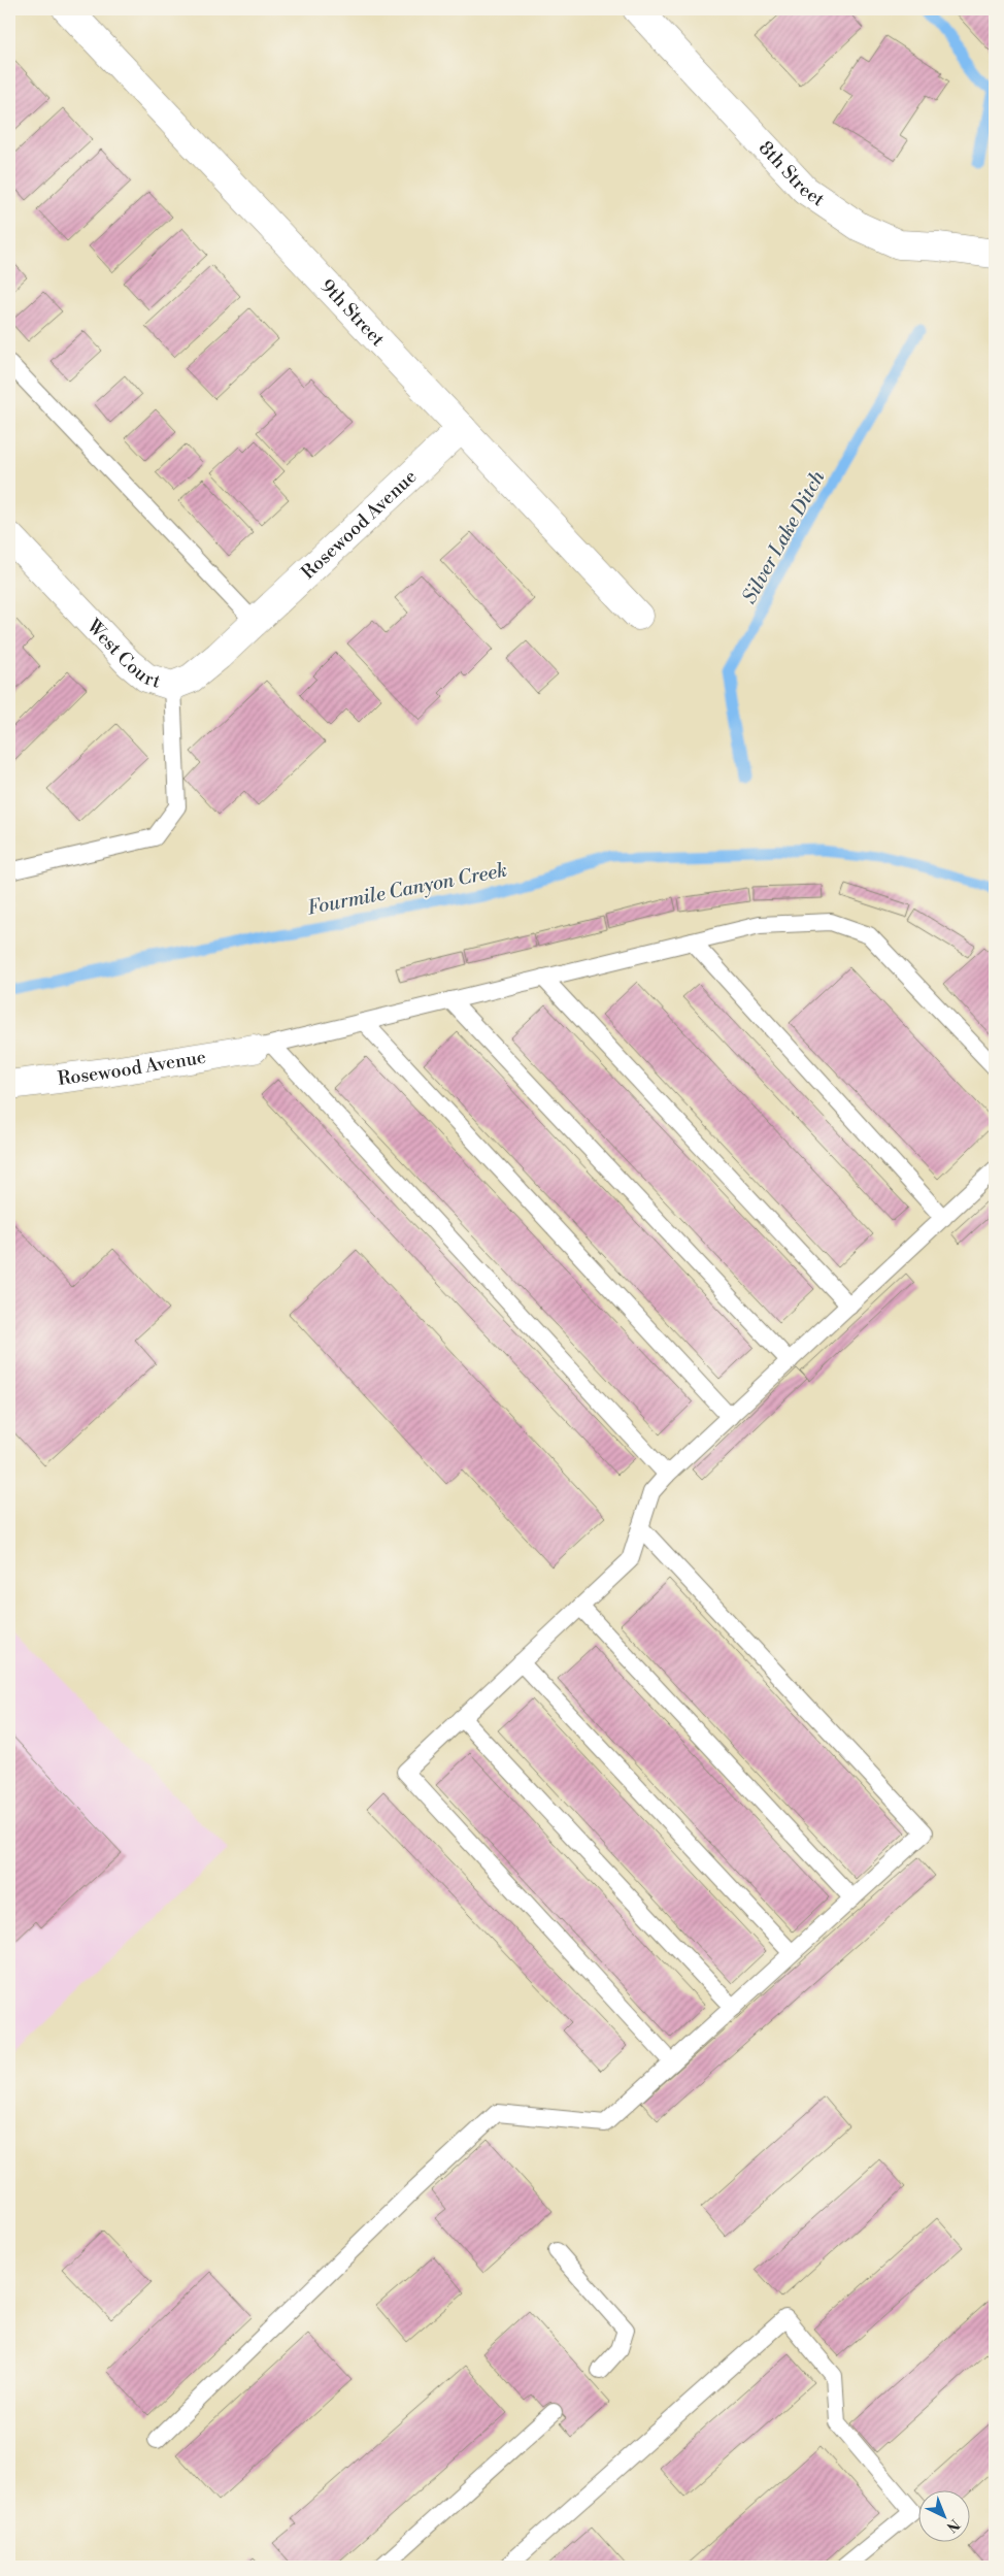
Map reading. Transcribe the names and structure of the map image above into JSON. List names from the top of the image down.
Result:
{
  "streets": {
    "street": [
      "8th Street",
      "9th Street",
      "Rosewood Avenue",
      "West Court"
    ]
  },
  "crossings": [
    ["9th Street", "Rosewood Avenue"],
    ["Rosewood Avenue", "West Court"]
  ],
  "water": ["Silver Lake Ditch", "Fourmile Canyon Creek"],
  "north": "bottom right"
}
